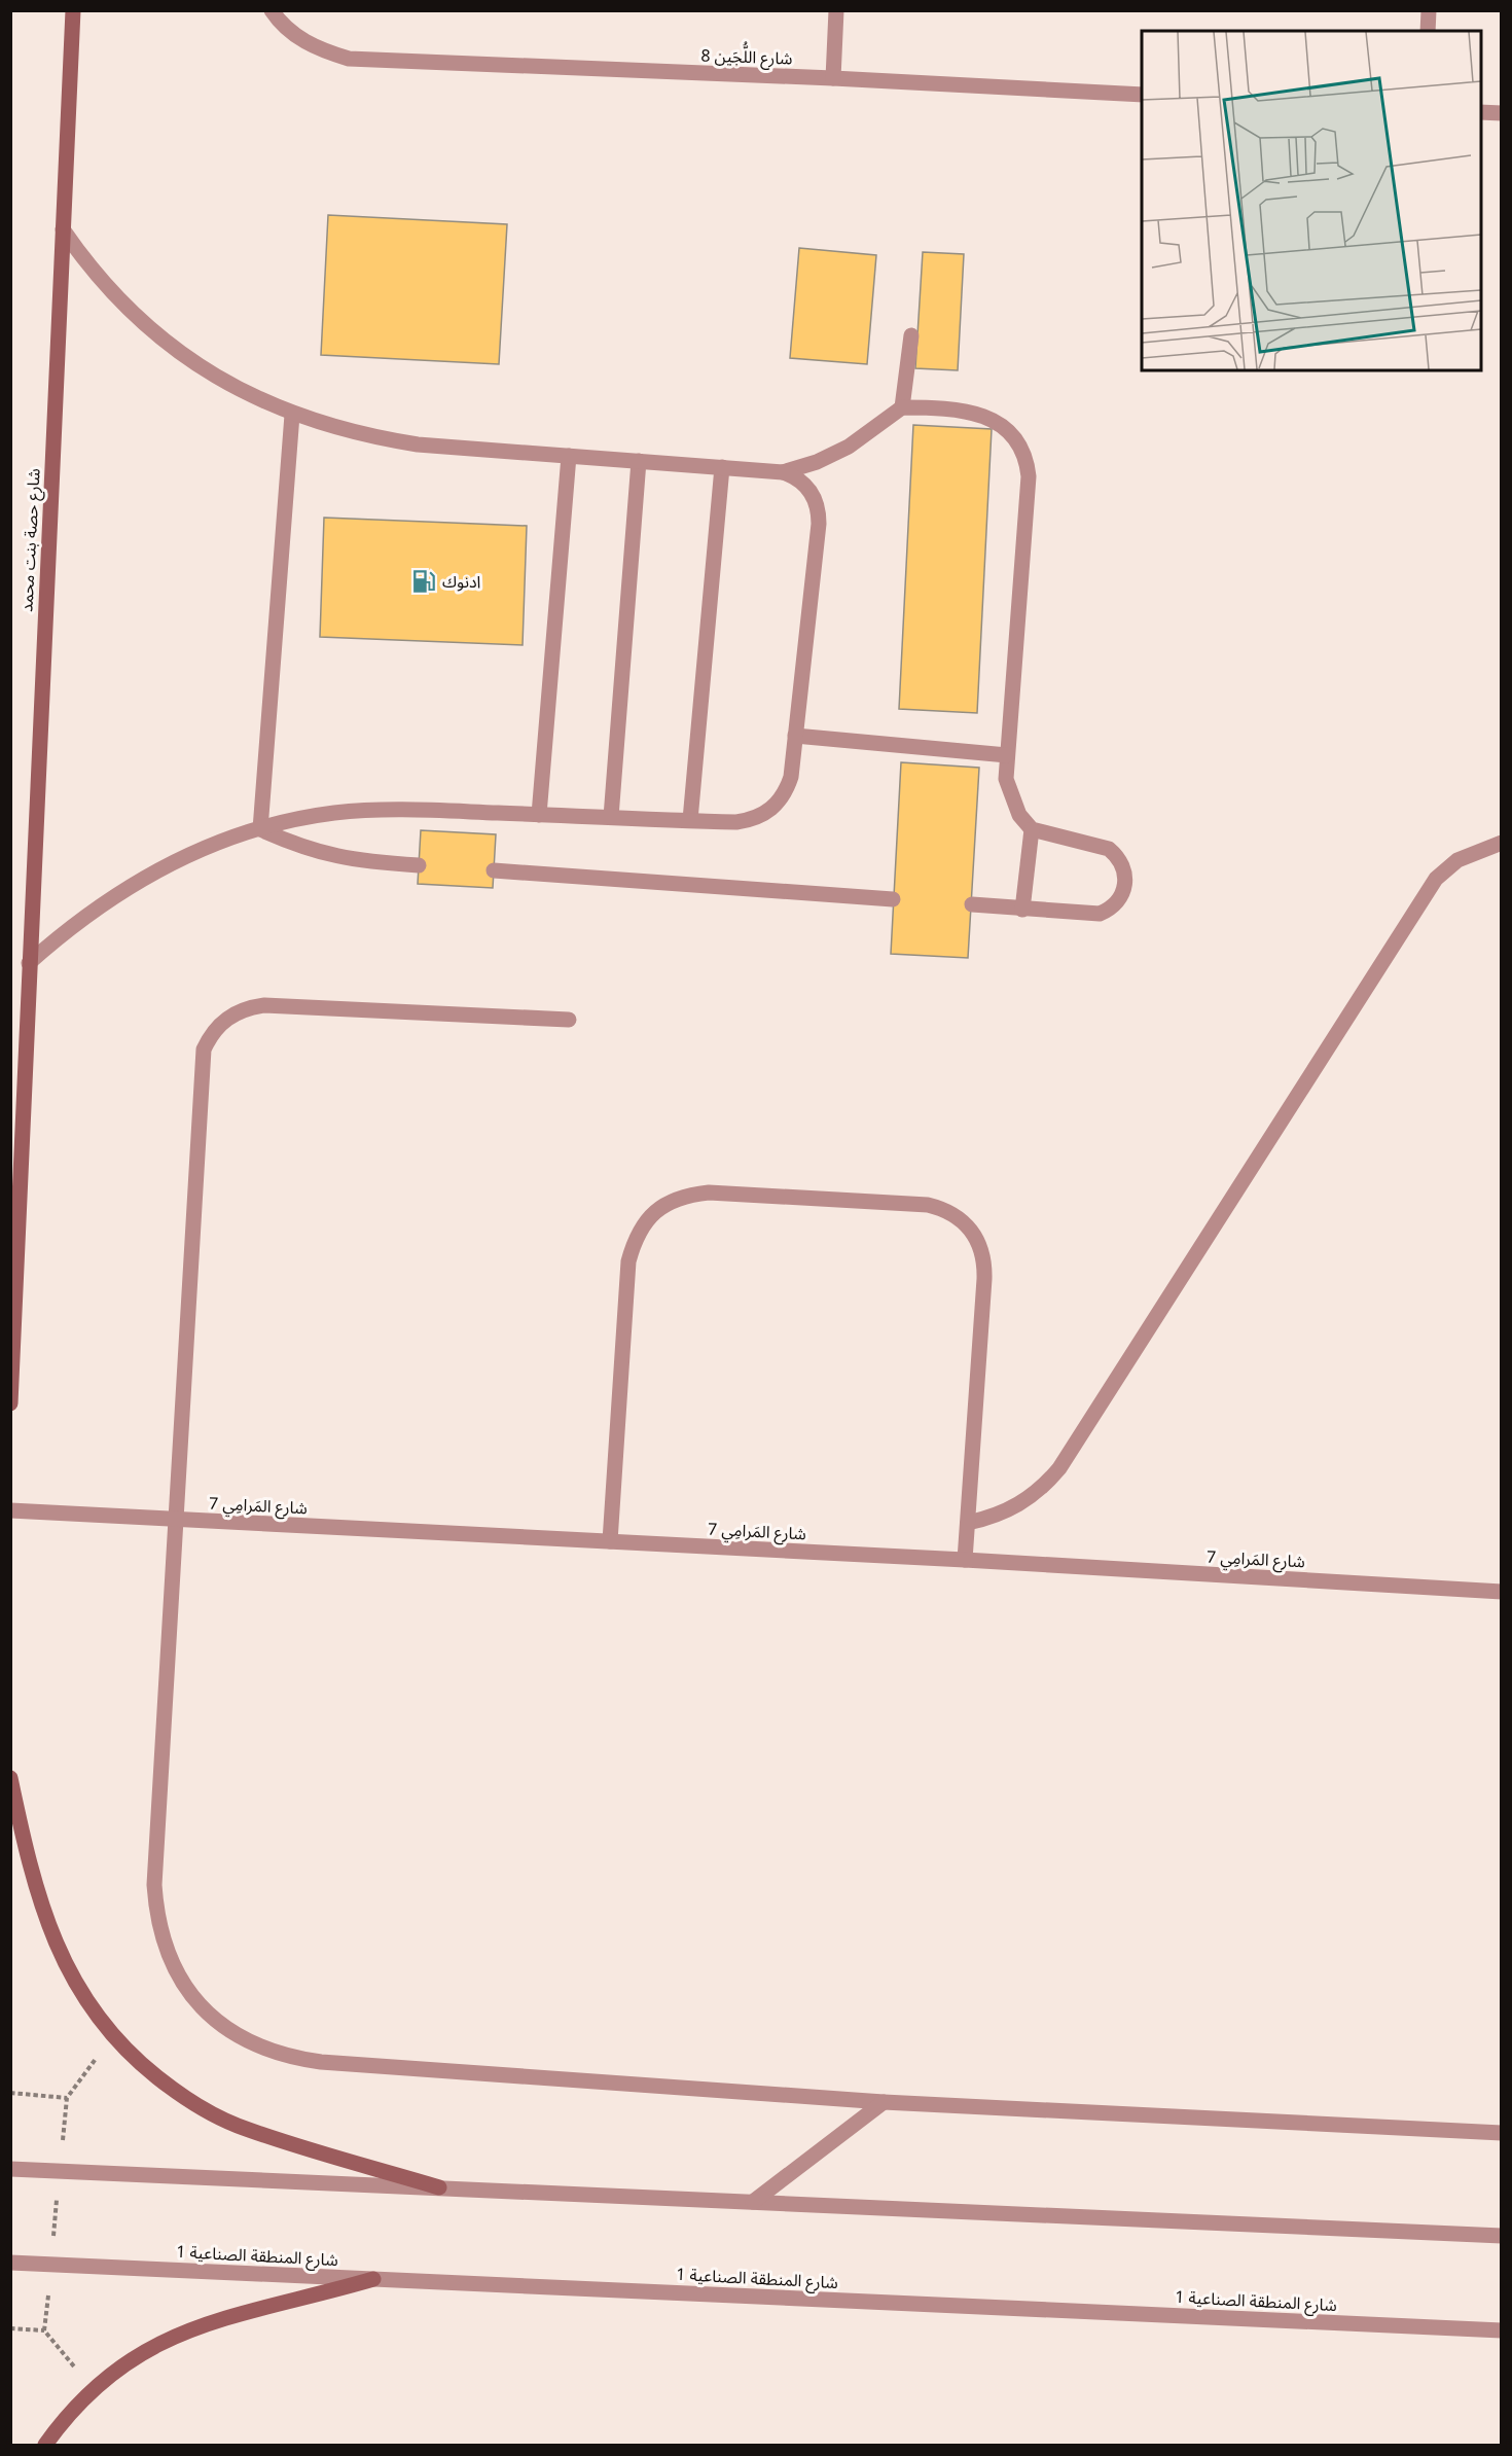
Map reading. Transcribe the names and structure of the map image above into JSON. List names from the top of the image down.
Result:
{
  "streets": {
    "main road": ["شارع حصة بنت محمد"],
    "street": ["شارع اللُّجَين 8", "شارع المَرامِي 7", "شارع المنطقة الصناعية 1"]
  },
  "places": {
    "fuel station": ["ادنوك"]
  }
}
